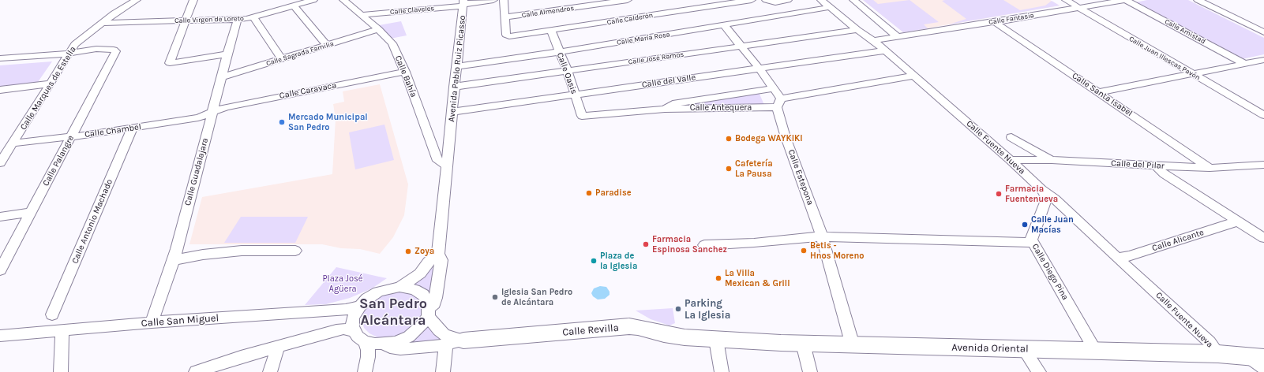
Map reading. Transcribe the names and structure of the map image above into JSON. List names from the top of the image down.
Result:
{
  "streets": {
    "street": [
      "Calle Claveles",
      "Calle Almendros",
      "Calle Calderón",
      "Calle Fantasia",
      "Calle Virgen de Loreto",
      "Calle Amistad",
      "Calle María Rosa",
      "Calle Sagrada Familia",
      "Calle José Ramos",
      "Calle Juan Illescas Pavón",
      "Avenida Pablo Ruiz Picasso",
      "Calle Oasis",
      "Calle Bahía",
      "Calle del Valle",
      "Calle Marques de Estella",
      "Calle Caravaca",
      "Calle Santa Isabel",
      "Calle Antequera",
      "Calle Chambel",
      "Calle Fuente Nueva",
      "Calle Palangre",
      "Calle del Pilar",
      "Calle Guadalajara",
      "Calle Estepona",
      "Calle Antonio Machado",
      "Calle Alicante",
      "Calle Diego Pina",
      "Calle San Miguel",
      "Calle Revilla",
      "Avenida Oriental"
    ]
  },
  "crossings": [
    ["Calle Claveles", "Avenida Pablo Ruiz Picasso"],
    ["Calle Claveles", "Calle Bahía"],
    ["Calle Almendros", "Calle Calderón"],
    ["Calle Calderón", "Calle Oasis"],
    ["Calle Fantasia", "Calle Amistad"],
    ["Calle Fantasia", "Calle Juan Illescas Pavón"],
    ["Calle Fantasia", "Calle Santa Isabel"],
    ["Calle Fantasia", "Calle Fuente Nueva"],
    ["Calle Virgen de Loreto", "Calle Marques de Estella"],
    ["Calle Virgen de Loreto", "Calle Guadalajara"],
    ["Calle María Rosa", "Avenida Pablo Ruiz Picasso"],
    ["Calle María Rosa", "Calle Oasis"],
    ["Calle María Rosa", "Calle Fuente Nueva"],
    ["Calle María Rosa", "Calle Estepona"],
    ["Calle Sagrada Familia", "Calle Bahía"],
    ["Calle Sagrada Familia", "Calle Guadalajara"],
    ["Calle José Ramos", "Avenida Pablo Ruiz Picasso"],
    ["Calle José Ramos", "Calle Oasis"],
    ["Calle José Ramos", "Calle Fuente Nueva"],
    ["Calle José Ramos", "Calle Estepona"],
    ["Avenida Pablo Ruiz Picasso", "Calle Bahía"],
    ["Avenida Pablo Ruiz Picasso", "Calle del Valle"],
    ["Avenida Pablo Ruiz Picasso", "Calle San Miguel"],
    ["Avenida Pablo Ruiz Picasso", "Calle Revilla"],
    ["Calle Oasis", "Calle del Valle"],
    ["Calle Oasis", "Calle Antequera"],
    ["Calle Bahía", "Calle Caravaca"],
    ["Calle del Valle", "Calle Fuente Nueva"],
    ["Calle del Valle", "Calle Estepona"],
    ["Calle Marques de Estella", "Calle Chambel"],
    ["Calle Marques de Estella", "Calle Palangre"],
    ["Calle Caravaca", "Calle Chambel"],
    ["Calle Caravaca", "Calle Guadalajara"],
    ["Calle Santa Isabel", "Calle del Pilar"],
    ["Calle Antequera", "Calle Fuente Nueva"],
    ["Calle Antequera", "Calle Estepona"],
    ["Calle Chambel", "Calle Palangre"],
    ["Calle Chambel", "Calle Guadalajara"],
    ["Calle Chambel", "Calle Antonio Machado"],
    ["Calle Fuente Nueva", "Calle del Pilar"],
    ["Calle Fuente Nueva", "Calle Alicante"],
    ["Calle Fuente Nueva", "Calle Diego Pina"],
    ["Calle Fuente Nueva", "Avenida Oriental"],
    ["Calle Guadalajara", "Calle San Miguel"],
    ["Calle Estepona", "Avenida Oriental"],
    ["Calle Diego Pina", "Avenida Oriental"],
    ["Calle San Miguel", "Calle Revilla"],
    ["Calle Revilla", "Avenida Oriental"]
  ],
  "districts": ["San Pedro Alcántara"],
  "parks": ["Plaza José Agüera"],
  "places": [
    "Mercado Municipal San Pedro",
    "Bodega WAYKIKI",
    "Cafetería La Pausa",
    "Paradise",
    "Farmacia Fuentenueva",
    "Calle Juan Macías",
    "Farmacia Espinosa Sanchez",
    "Betis - Hnos Moreno",
    "Zoya",
    "Plaza de la Iglesia",
    "La Villa Mexican & Grill",
    "Iglesia San Pedro de Alcántara",
    "Parking La Iglesia"
  ]
}
